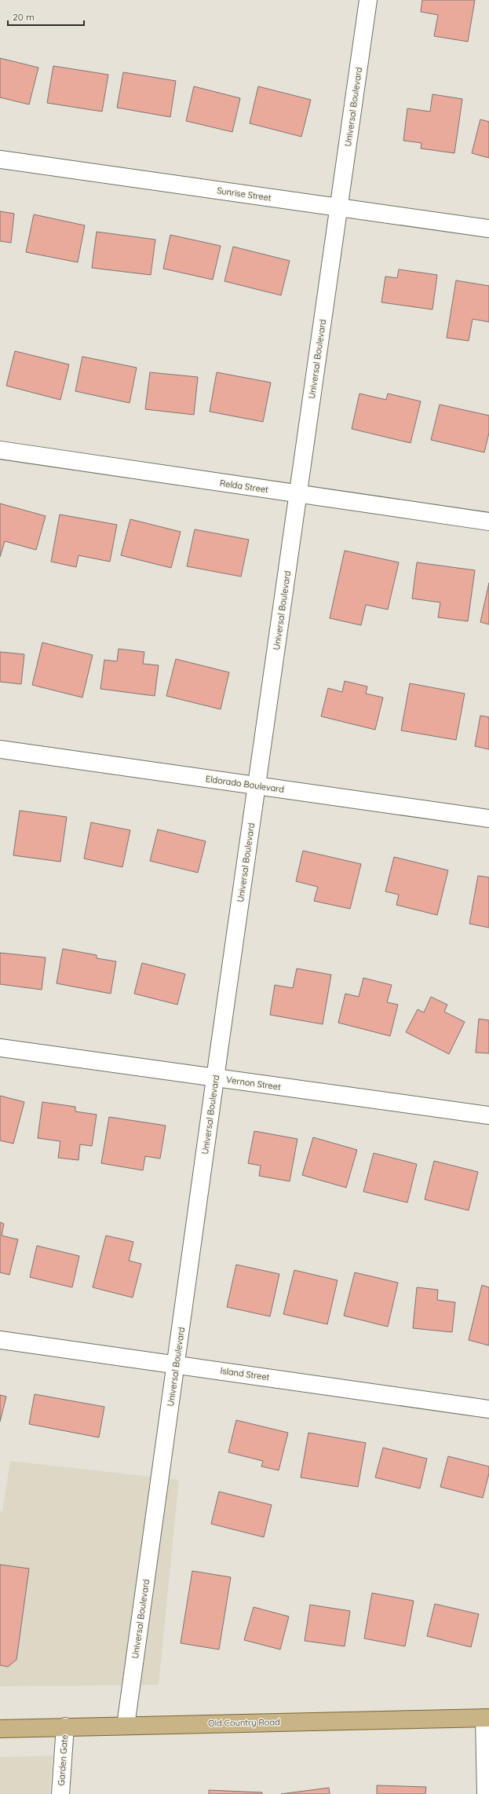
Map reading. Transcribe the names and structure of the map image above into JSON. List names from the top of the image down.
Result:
{
  "streets": {
    "main road": ["Old Country Road"],
    "street": [
      "Universal Boulevard",
      "Sunrise Street",
      "Relda Street",
      "Eldorado Boulevard",
      "Vernon Street",
      "Island Street",
      "Garden Gate"
    ]
  },
  "crossings": [
    ["Universal Boulevard", "Sunrise Street"],
    ["Universal Boulevard", "Relda Street"],
    ["Universal Boulevard", "Eldorado Boulevard"],
    ["Universal Boulevard", "Vernon Street"],
    ["Universal Boulevard", "Island Street"],
    ["Universal Boulevard", "Old Country Road"],
    ["Old Country Road", "Garden Gate"]
  ],
  "scale_bar": "20 m"
}
